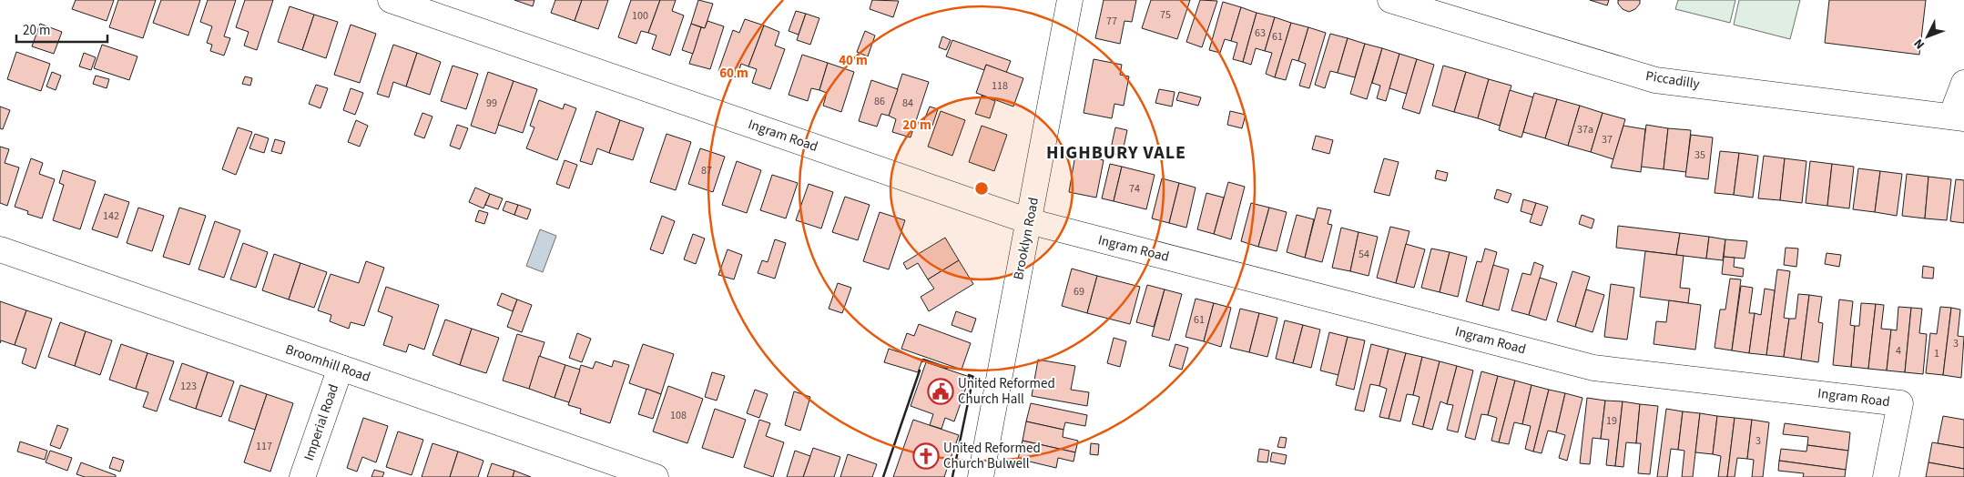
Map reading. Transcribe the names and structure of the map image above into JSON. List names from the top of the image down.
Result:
{
  "streets": {
    "street": [
      "Piccadilly",
      "Ingram Road",
      "Brooklyn Road",
      "Broomhill Road",
      "Imperial Road"
    ]
  },
  "crossings": [
    ["Ingram Road", "Brooklyn Road"],
    ["Broomhill Road", "Imperial Road"]
  ],
  "districts": ["HIGHBURY VALE"],
  "places": {
    "public building": ["United Reformed Church Hall"],
    "church": ["United Reformed Church Bulwell"]
  },
  "house_numbers": [
    "75",
    "100",
    "77",
    "63",
    "61",
    "118",
    "86",
    "99",
    "84",
    "37a",
    "37",
    "35",
    "87",
    "74",
    "142",
    "54",
    "69",
    "61",
    "3",
    "4",
    "1",
    "123",
    "108",
    "19",
    "3",
    "117"
  ],
  "scale_bar": "20 m",
  "north": "bottom left",
  "rings": ["40 m", "60 m", "20 m"]
}
